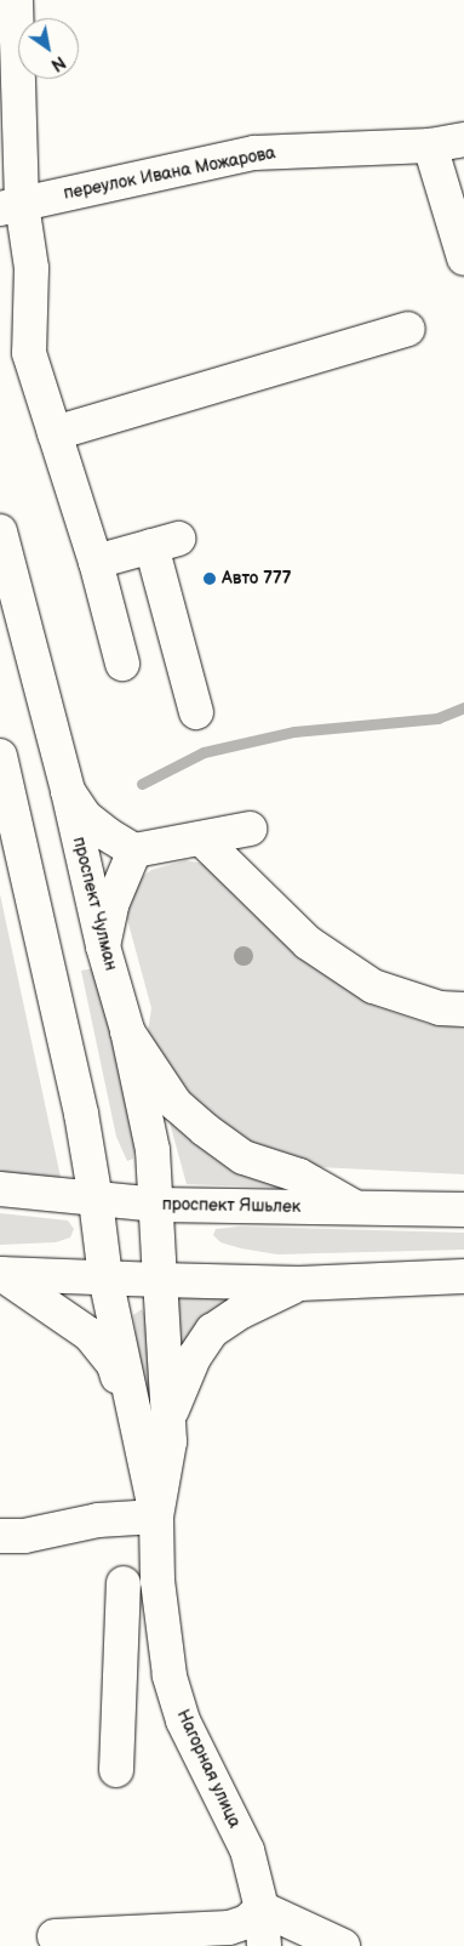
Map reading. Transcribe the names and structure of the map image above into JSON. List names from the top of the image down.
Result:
{
  "streets": {
    "street": [
      "переулок Ивана Можарова",
      "проспект Чулман",
      "проспект Яшьлек",
      "Нагорная улица"
    ]
  },
  "crossings": [
    ["проспект Чулман", "проспект Яшьлек"],
    ["проспект Чулман", "Нагорная улица"]
  ],
  "places": ["Авто 777"],
  "north": "bottom right"
}
